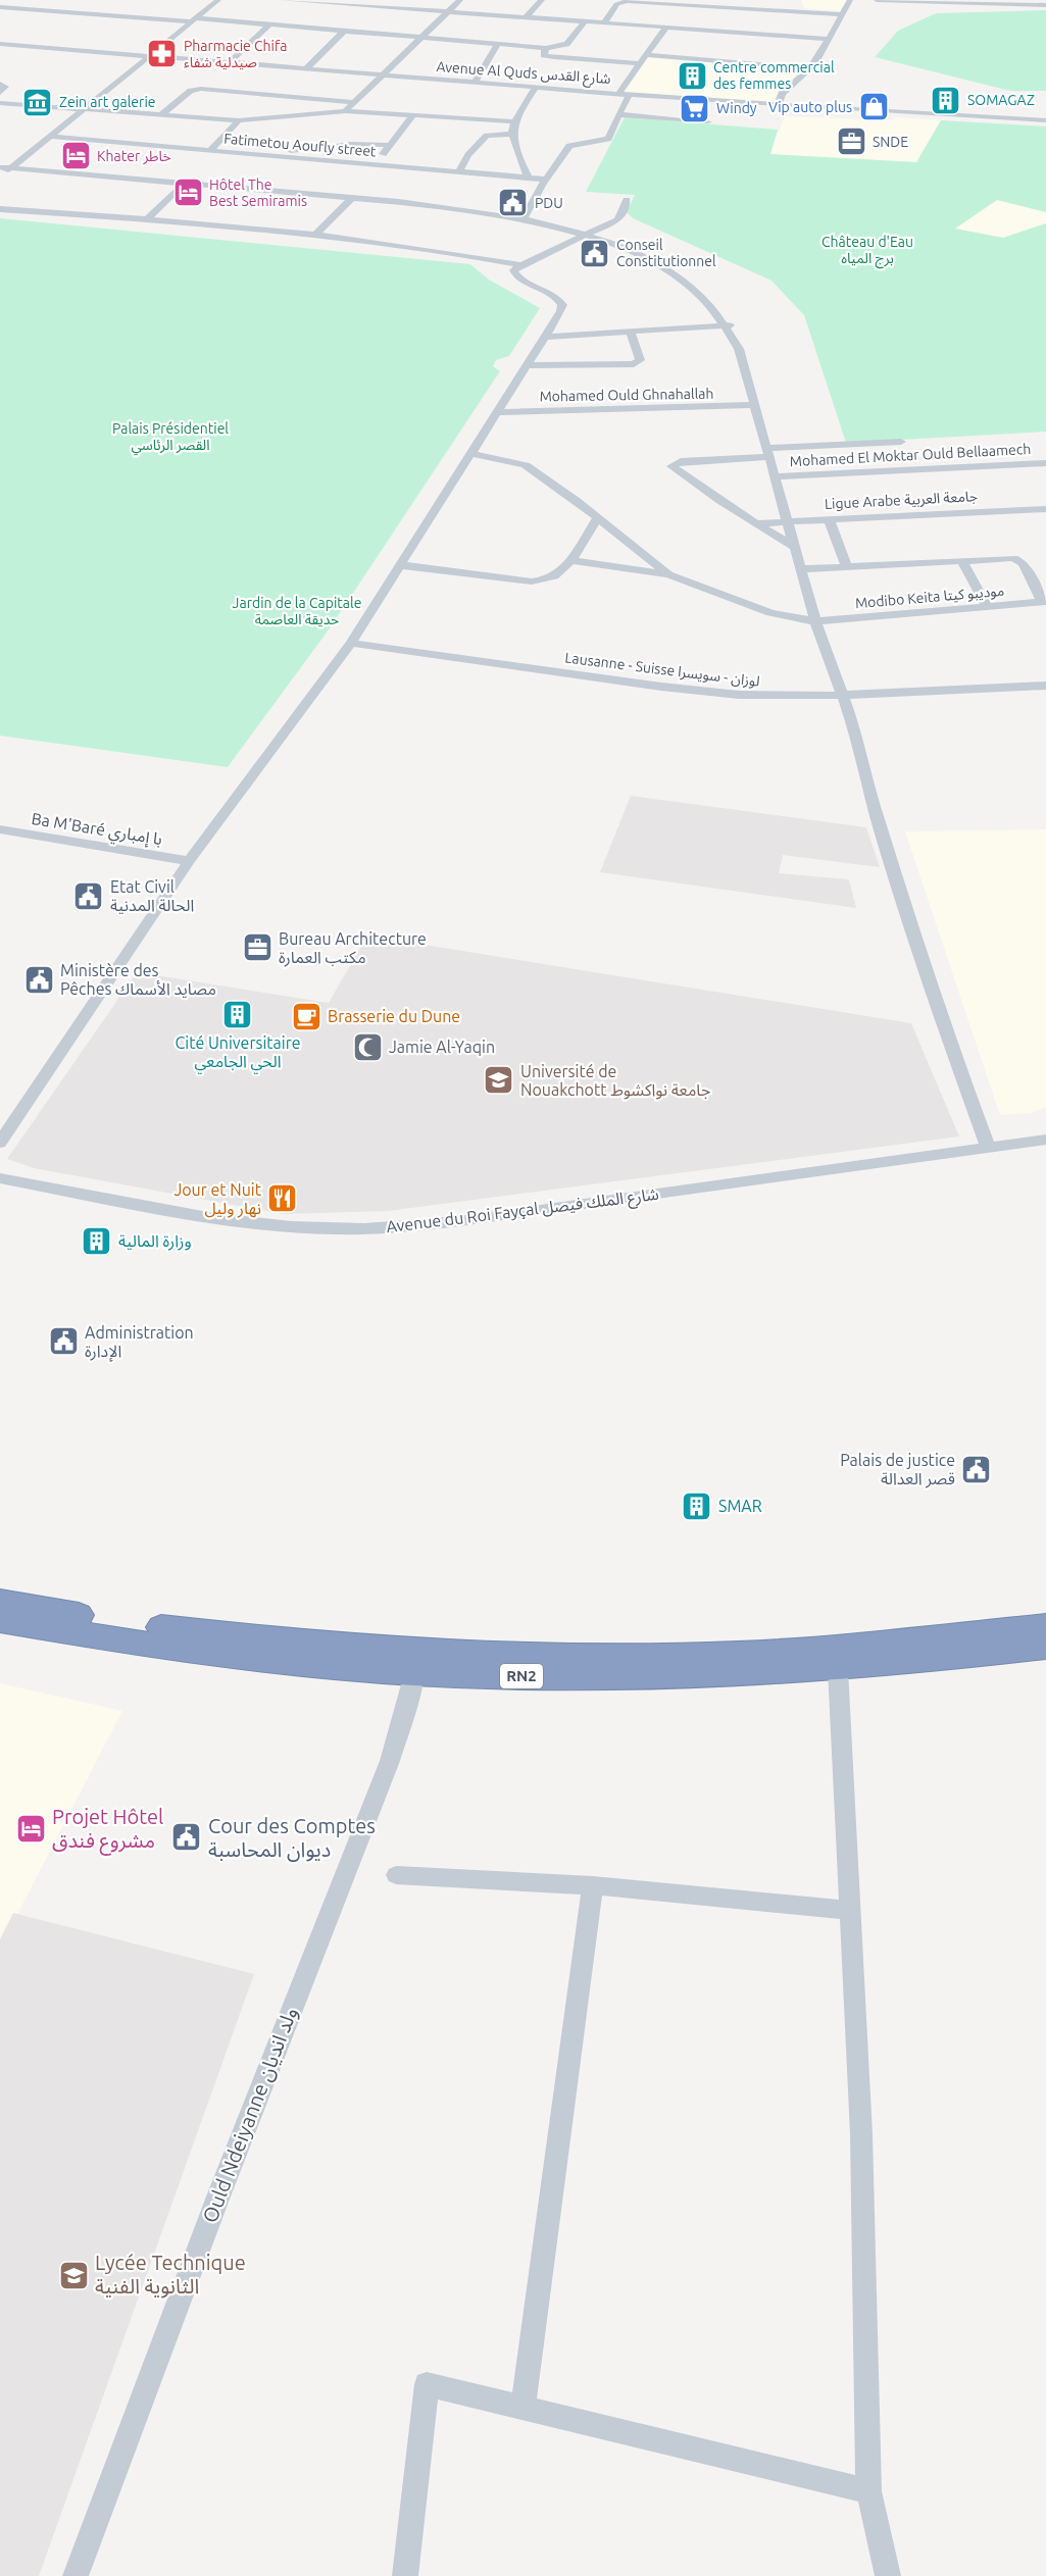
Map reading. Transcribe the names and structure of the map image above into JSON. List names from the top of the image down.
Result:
{
  "streets": {
    "highway": ["RN2"],
    "street": [
      "Avenue Al Quds شارع القدس",
      "Fatimetou Aoufly street",
      "Mohamed Ould Ghnahallah",
      "Mohamed El Moktar Ould Bellaamech",
      "Ligue Arabe جامعة العربية",
      "Modibo Keita موديبو كيتا",
      "Lausanne - Suisse لوزان - سويسرا",
      "Ba M'Baré با إمباري",
      "Avenue du Roi Fayçal شارع الملك فيصل",
      "Ould Ndeiyanne ولد انديان"
    ]
  },
  "crossings": [
    ["RN2", "Ould Ndeiyanne ولد انديان"]
  ],
  "parks": ["Château d'Eau برج المياه", "Palais Présidentiel القصر الرئاسي", "Jardin de la Capitale حديقة العاصمة"],
  "places": {
    "pharmacy": ["Pharmacie Chifa صيدلية شفاء"],
    "building": [
      "Centre commercial des femmes",
      "SOMAGAZ",
      "Cité Universitaire الحي الجامعي",
      "وزارة المالية",
      "SMAR"
    ],
    "museum": ["Zein art galerie"],
    "shop": ["Vip auto plus"],
    "supermarket": ["Windy"],
    "office": ["SNDE", "Bureau Architecture مكتب العمارة"],
    "hotel": ["Khater خاطر", "Hôtel The Best Semiramis", "Projet Hôtel مشروع فندق"],
    "public building": [
      "PDU",
      "Conseil Constitutionnel",
      "Etat Civil الحالة المدنية",
      "Ministère des Pêches مصايد الأسماك",
      "Administration الإدارة",
      "Palais de justice قصر العدالة",
      "Cour des Comptes ديوان المحاسبة"
    ],
    "cafe": ["Brasserie du Dune"],
    "mosque": ["Jamie Al-Yaqin"],
    "school or university": ["Université de Nouakchott جامعة نواكشوط", "Lycée Technique الثانوية الفنية"],
    "restaurant": ["Jour et Nuit نهار وليل"]
  }
}
